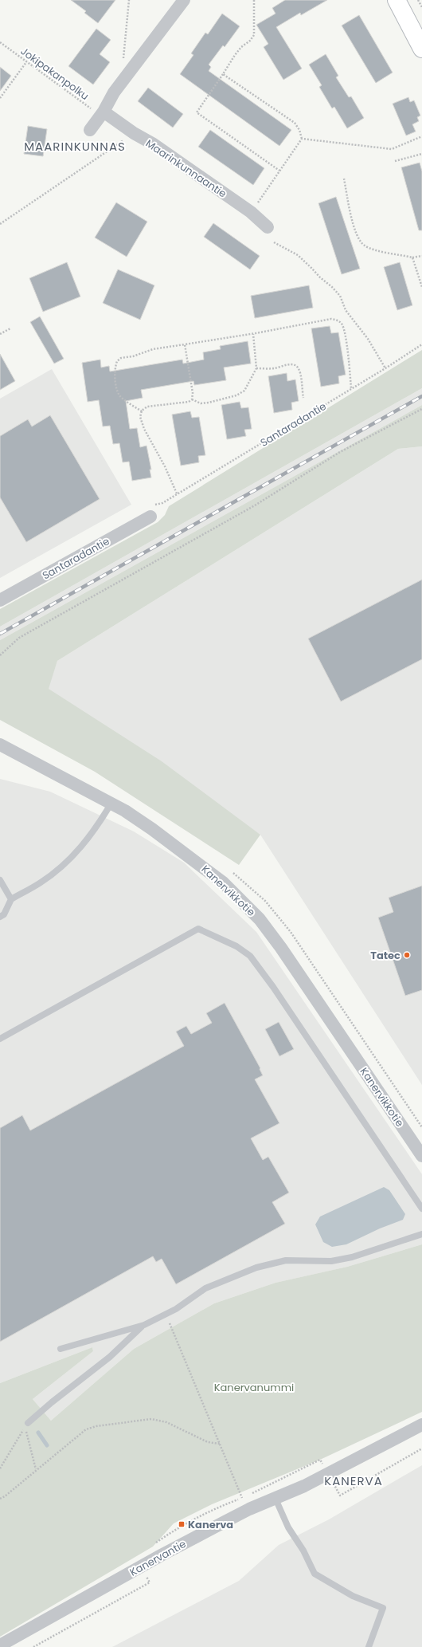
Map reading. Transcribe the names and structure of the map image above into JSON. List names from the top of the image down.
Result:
{
  "streets": {
    "street": [
      "Maarinkunnaantie",
      "Santaradantie",
      "Kanervikkotie",
      "Kanervantie"
    ],
    "path": ["Jokipakanpolku"]
  },
  "crossings": [
    ["Jokipakanpolku", "Maarinkunnaantie"]
  ],
  "districts": ["MAARINKUNNAS", "KANERVA"],
  "parks": ["Kanervanummi"],
  "places": {
    "other": ["Tatec"],
    "transit": ["Kanerva"]
  }
}
